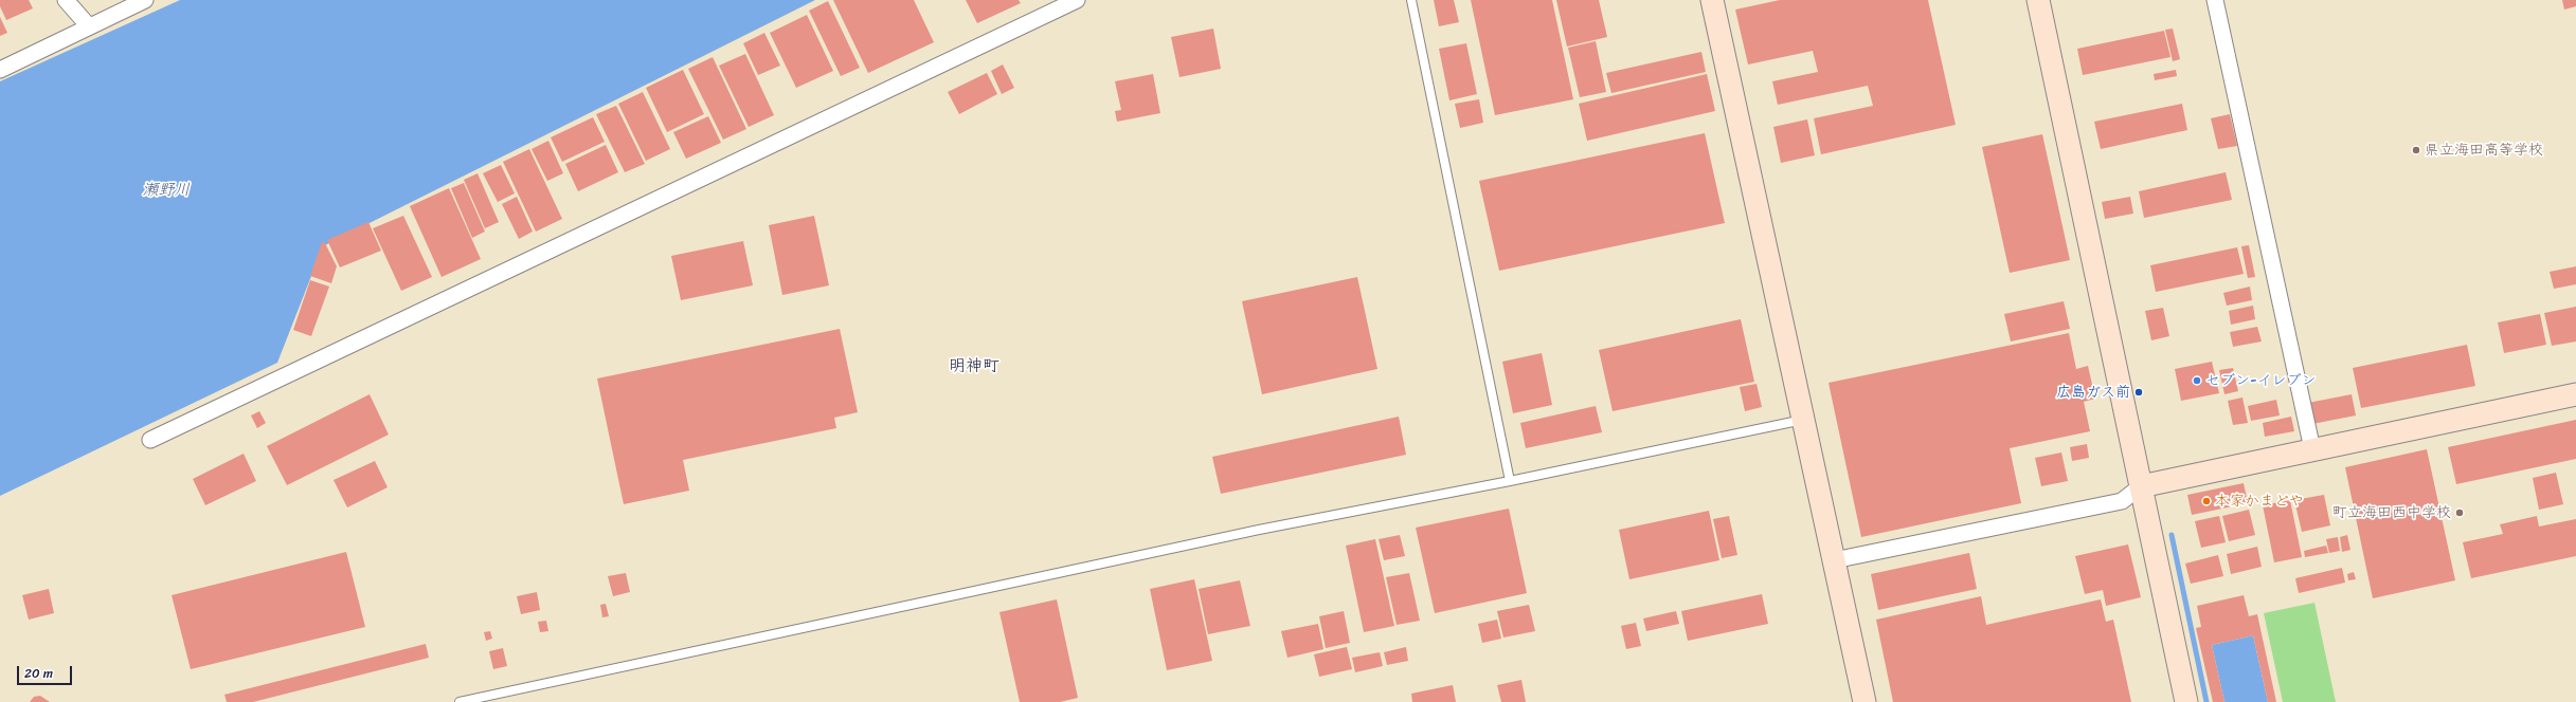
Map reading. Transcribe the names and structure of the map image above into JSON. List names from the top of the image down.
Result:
{
  "districts": ["明神町"],
  "water": ["瀬野川"],
  "places": [
    "県立海田高等学校",
    "セブン-イレブン",
    "広島ガス前",
    "本家かまどや",
    "町立海田西中学校"
  ],
  "scale_bar": "20 m"
}
